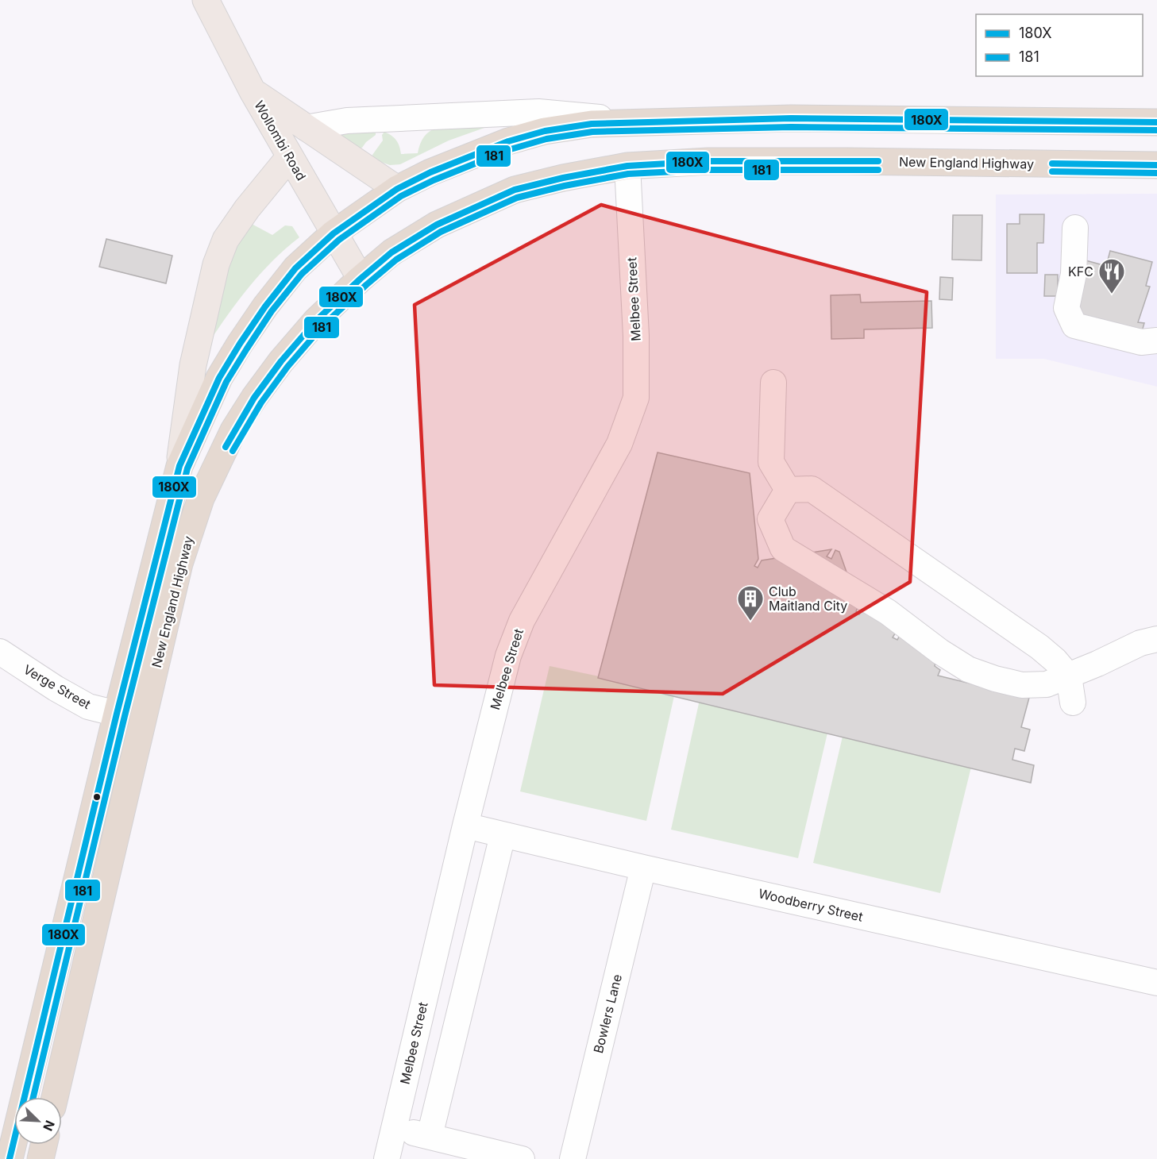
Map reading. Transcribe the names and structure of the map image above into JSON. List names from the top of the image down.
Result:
{
  "streets": {
    "highway": ["New England Highway"],
    "main road": ["Wollombi Road"],
    "street": [
      "Melbee Street",
      "Verge Street",
      "Woodberry Street",
      "Bowlers Lane"
    ]
  },
  "crossings": [
    ["Wollombi Road", "New England Highway"],
    ["New England Highway", "Melbee Street"],
    ["New England Highway", "Verge Street"],
    ["Melbee Street", "Woodberry Street"],
    ["Woodberry Street", "Bowlers Lane"]
  ],
  "places": {
    "restaurant": ["KFC"],
    "building": ["Club Maitland City"]
  },
  "lines": ["transit line 180X", "transit line 181"],
  "legend": ["180X", "181"],
  "north": "bottom right"
}
